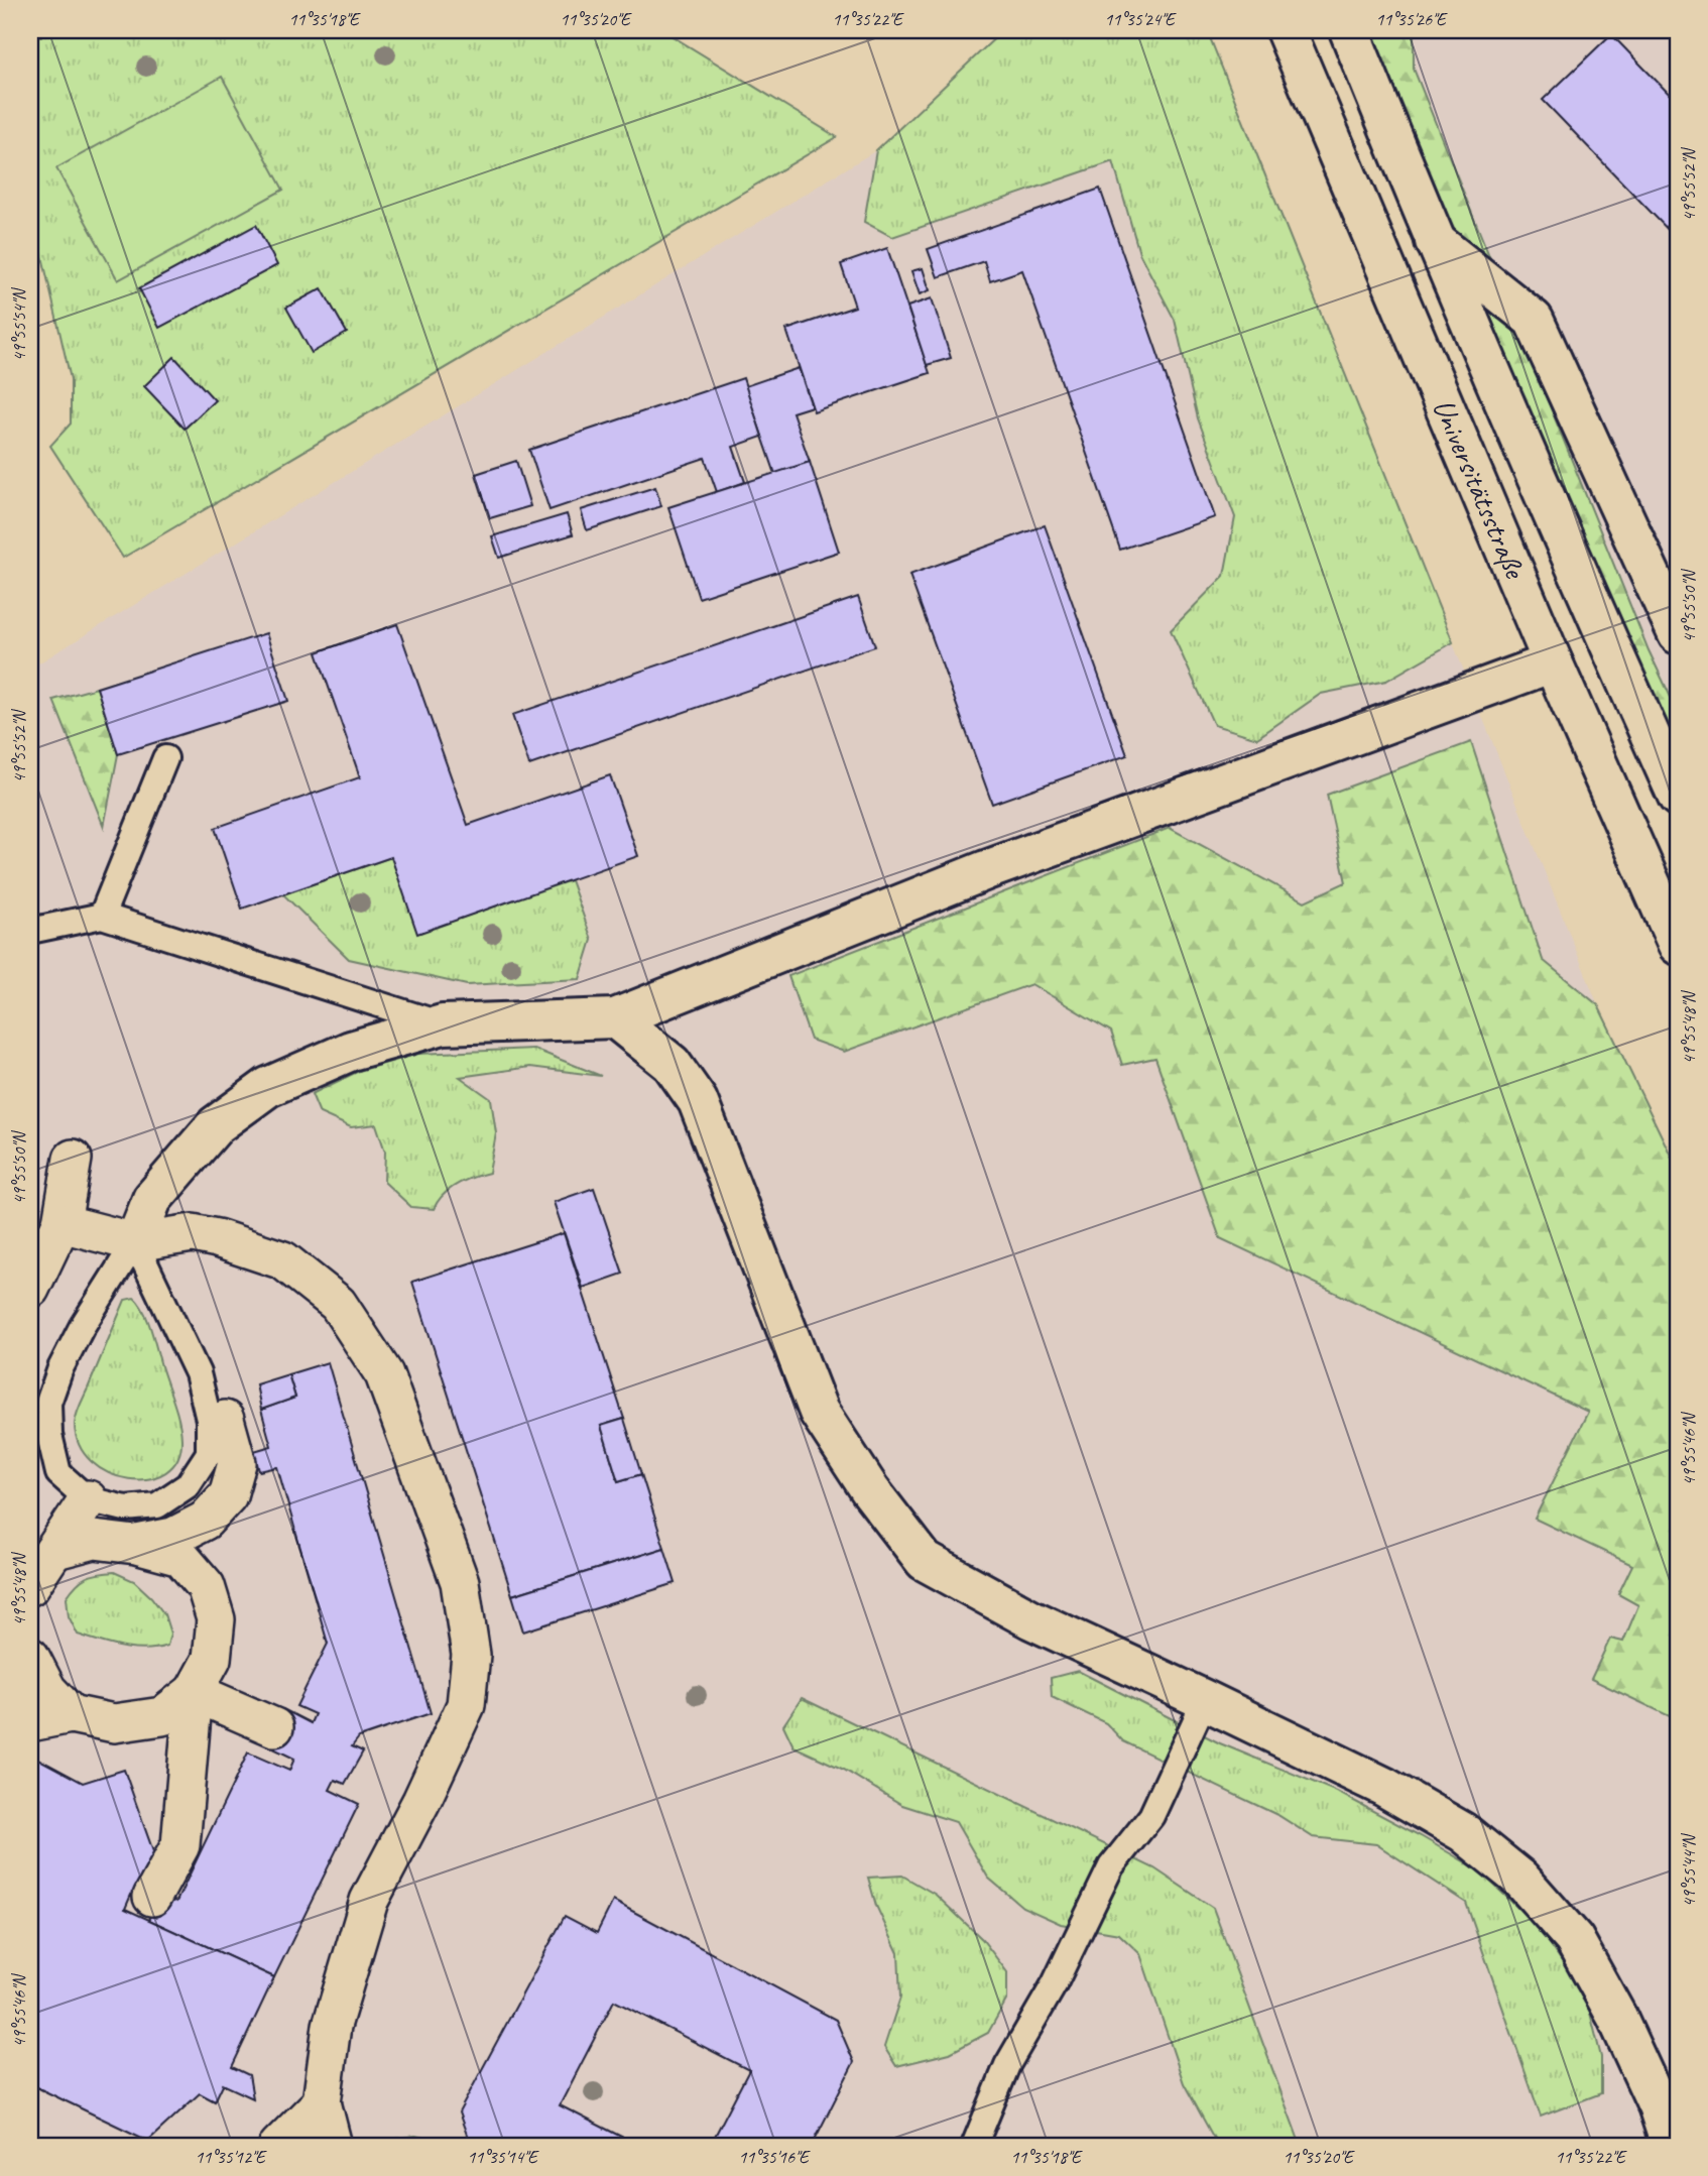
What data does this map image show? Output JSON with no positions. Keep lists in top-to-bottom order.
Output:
{
  "streets": {
    "street": ["Universitätsstraße"]
  },
  "coordinates": [
    "11°35'18\"E",
    "11°35'20\"E",
    "11°35'22\"E",
    "11°35'24\"E",
    "11°35'26\"E",
    "49°55'52\"N",
    "49°55'54\"N",
    "49°55'50\"N",
    "49°55'48\"N",
    "49°55'46\"N",
    "49°55'44\"N",
    "11°35'12\"E",
    "11°35'14\"E",
    "11°35'16\"E"
  ]
}
